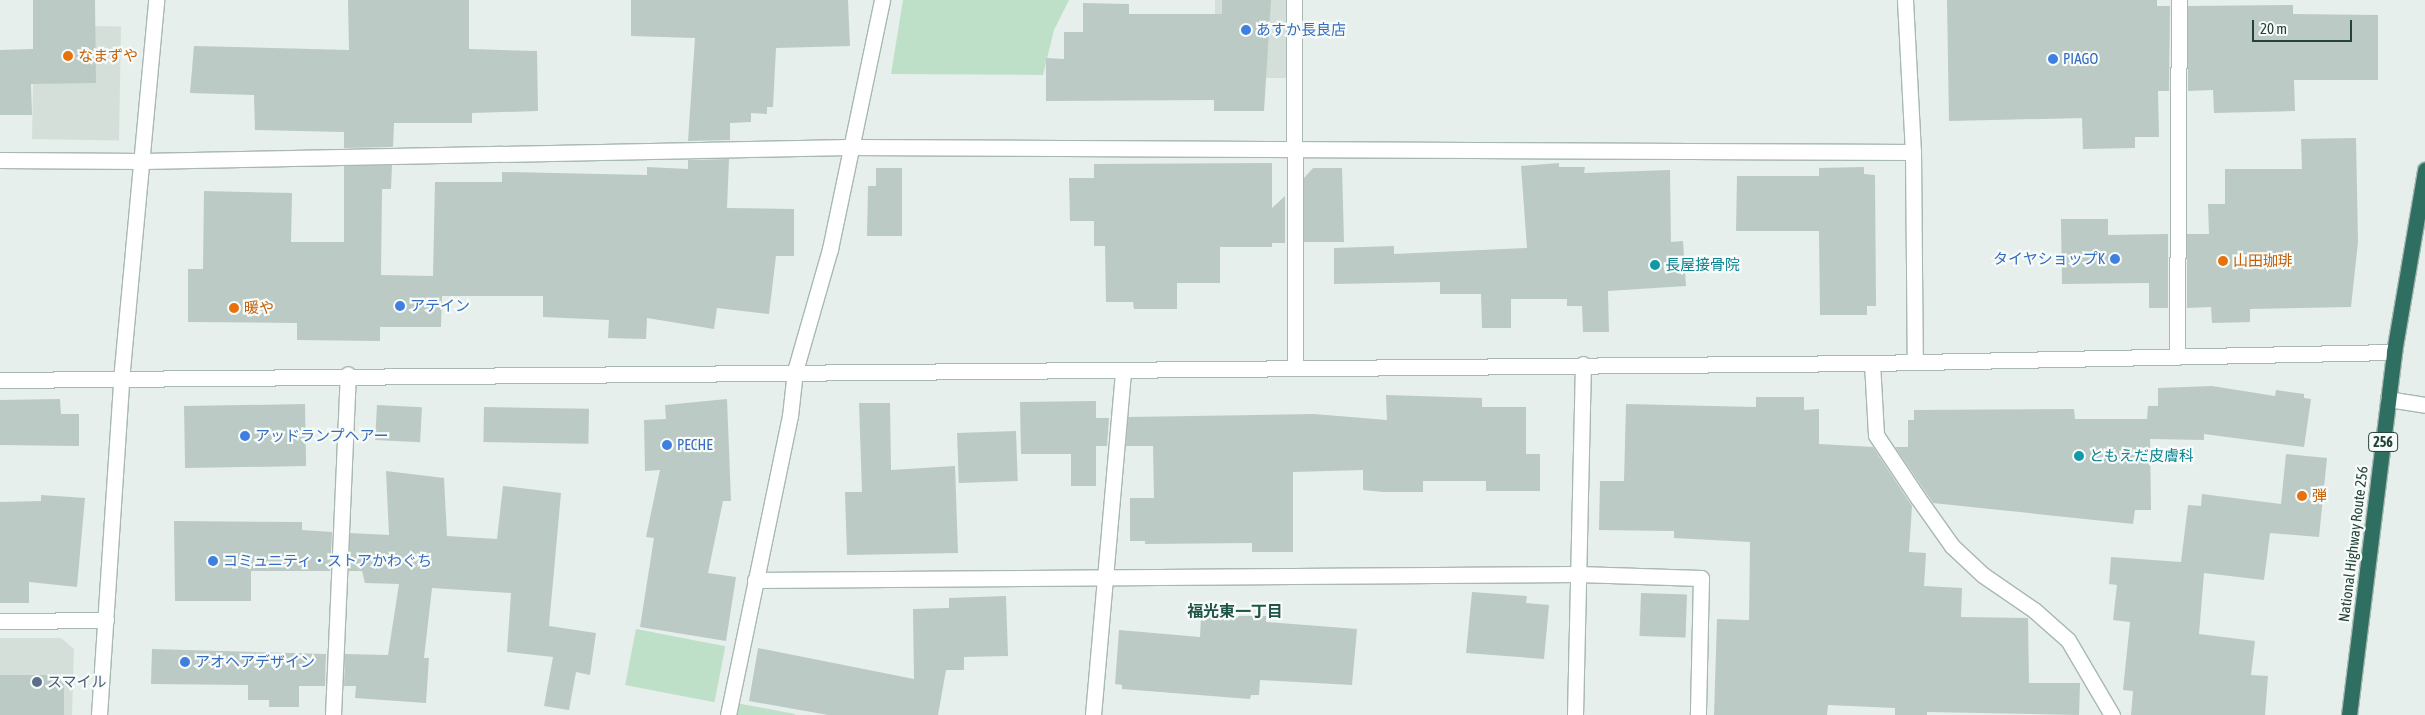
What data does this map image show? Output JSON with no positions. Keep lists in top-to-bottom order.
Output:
{
  "streets": {
    "highway": ["256", "National Highway Route 256"]
  },
  "districts": ["福光東一丁目"],
  "places": [
    "あすか長良店",
    "なまずや",
    "PIAGO",
    "タイヤショップK",
    "山田珈琲",
    "長屋接骨院",
    "アテイン",
    "暖や",
    "アッドランプヘアー",
    "PECHE",
    "ともえだ皮膚科",
    "弾",
    "コミュニティ・ストアかわぐち",
    "アオヘアデザイン",
    "スマイル"
  ],
  "scale_bar": "20 m"
}
